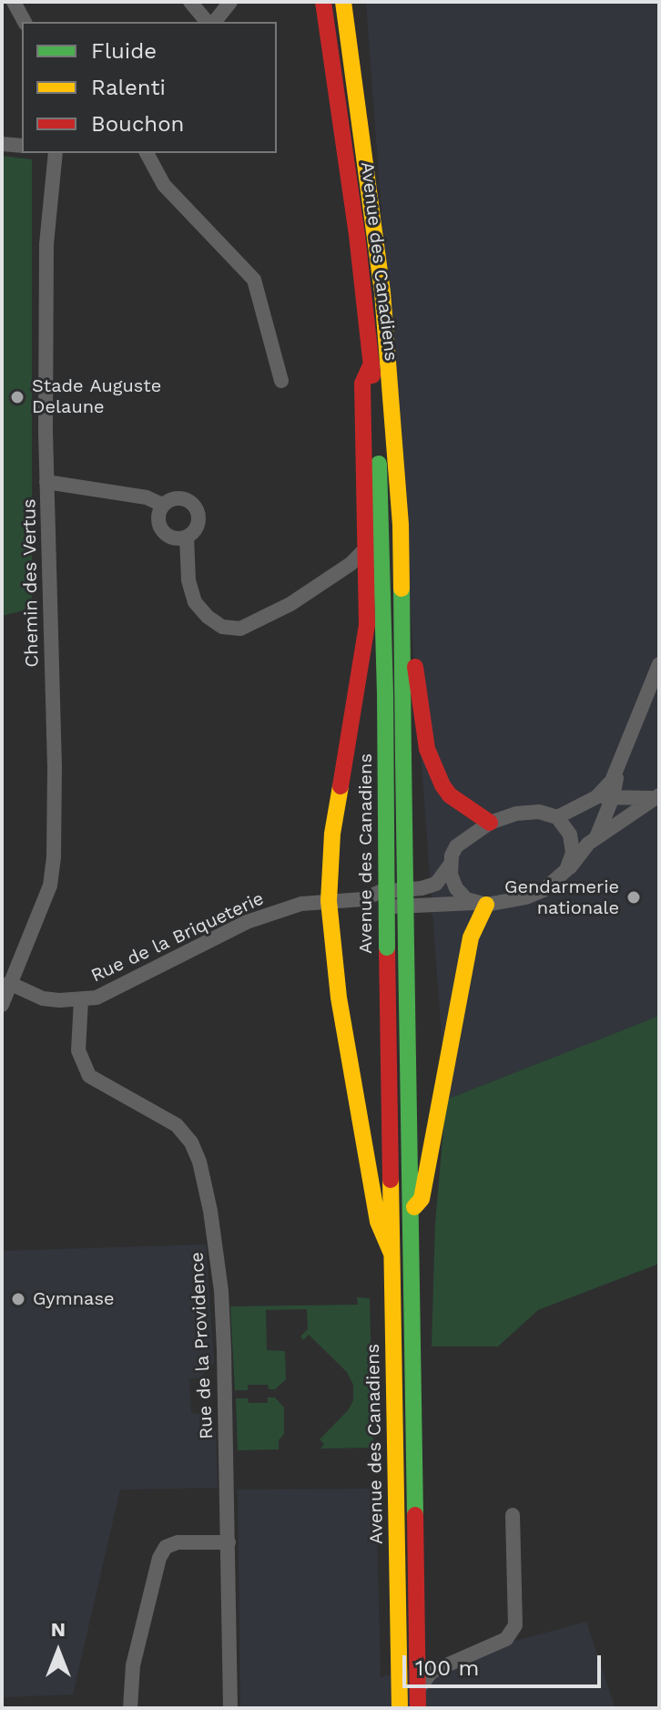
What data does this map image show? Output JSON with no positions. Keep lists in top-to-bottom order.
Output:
{
  "streets": {
    "main road": ["Avenue des Canadiens"],
    "street": ["Chemin des Vertus", "Rue de la Briqueterie", "Rue de la Providence"]
  },
  "crossings": [
    ["Chemin des Vertus", "Rue de la Briqueterie"],
    ["Rue de la Briqueterie", "Rue de la Providence"]
  ],
  "places": ["Stade Auguste Delaune", "Gendarmerie nationale", "Gymnase"],
  "legend": ["Fluide", "Ralenti", "Bouchon"],
  "scale_bar": "100 m",
  "north": "top"
}
